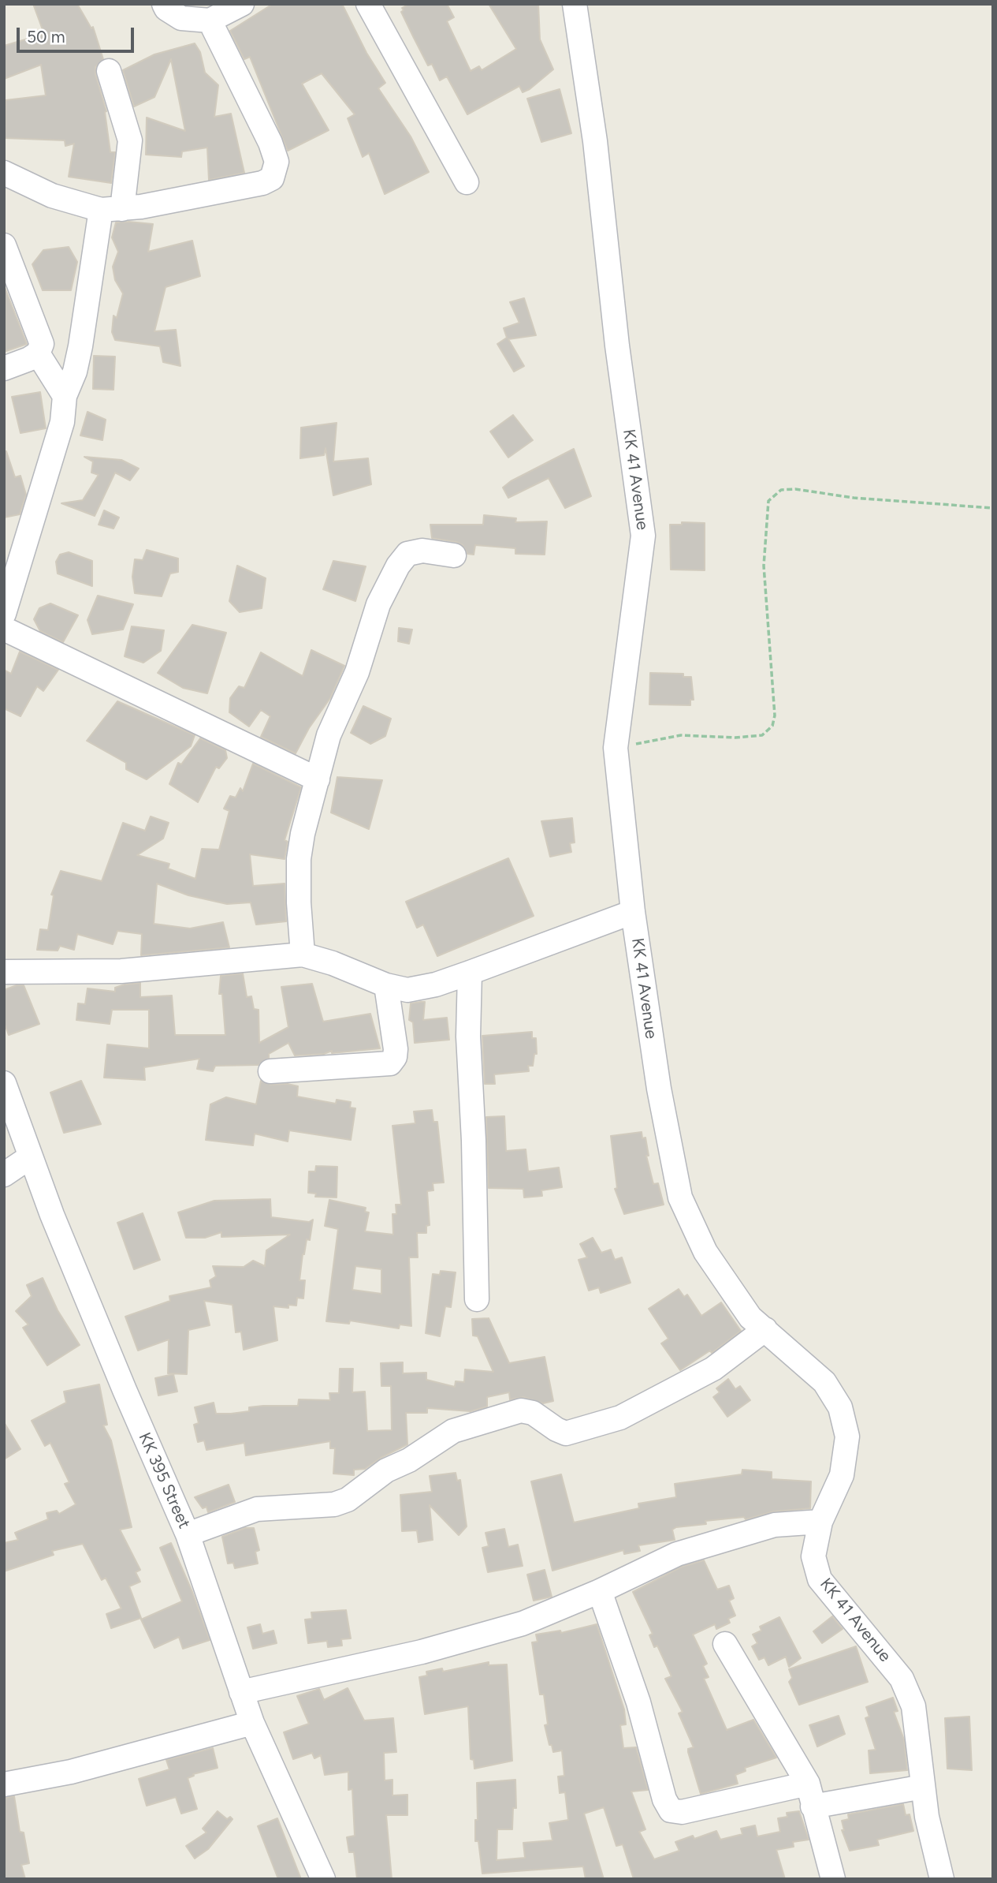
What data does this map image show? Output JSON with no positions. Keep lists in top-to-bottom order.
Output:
{
  "streets": {
    "street": ["KK 41 Avenue", "KK 395 Street"]
  },
  "scale_bar": "50 m"
}
